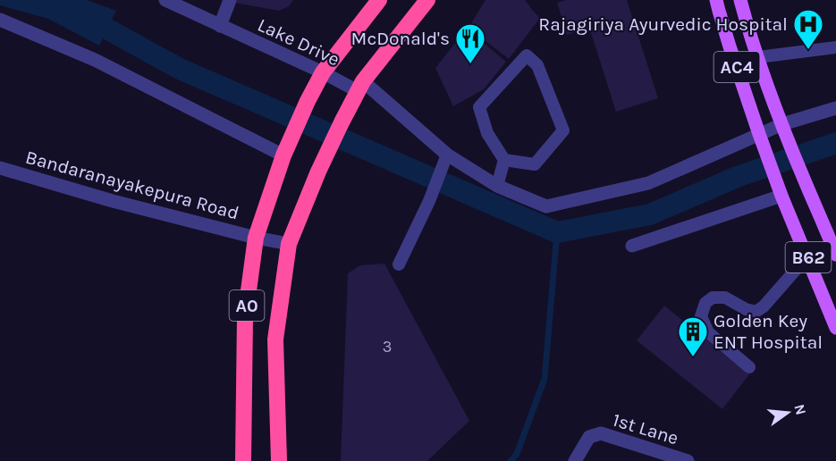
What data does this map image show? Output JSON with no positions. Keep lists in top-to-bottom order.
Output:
{
  "streets": {
    "highway": ["A0"],
    "main road": ["AC4", "B62"],
    "street": ["Lake Drive", "Bandaranayakepura Road", "1st Lane"]
  },
  "crossings": [
    ["Lake Drive", "AC4"],
    ["Lake Drive", "A0"],
    ["AC4", "B62"],
    ["Bandaranayakepura Road", "A0"]
  ],
  "places": {
    "hospital": ["Rajagiriya Ayurvedic Hospital"],
    "restaurant": ["McDonald's"],
    "building": ["Golden Key ENT Hospital"]
  },
  "house_numbers": ["3"],
  "north": "right"
}
